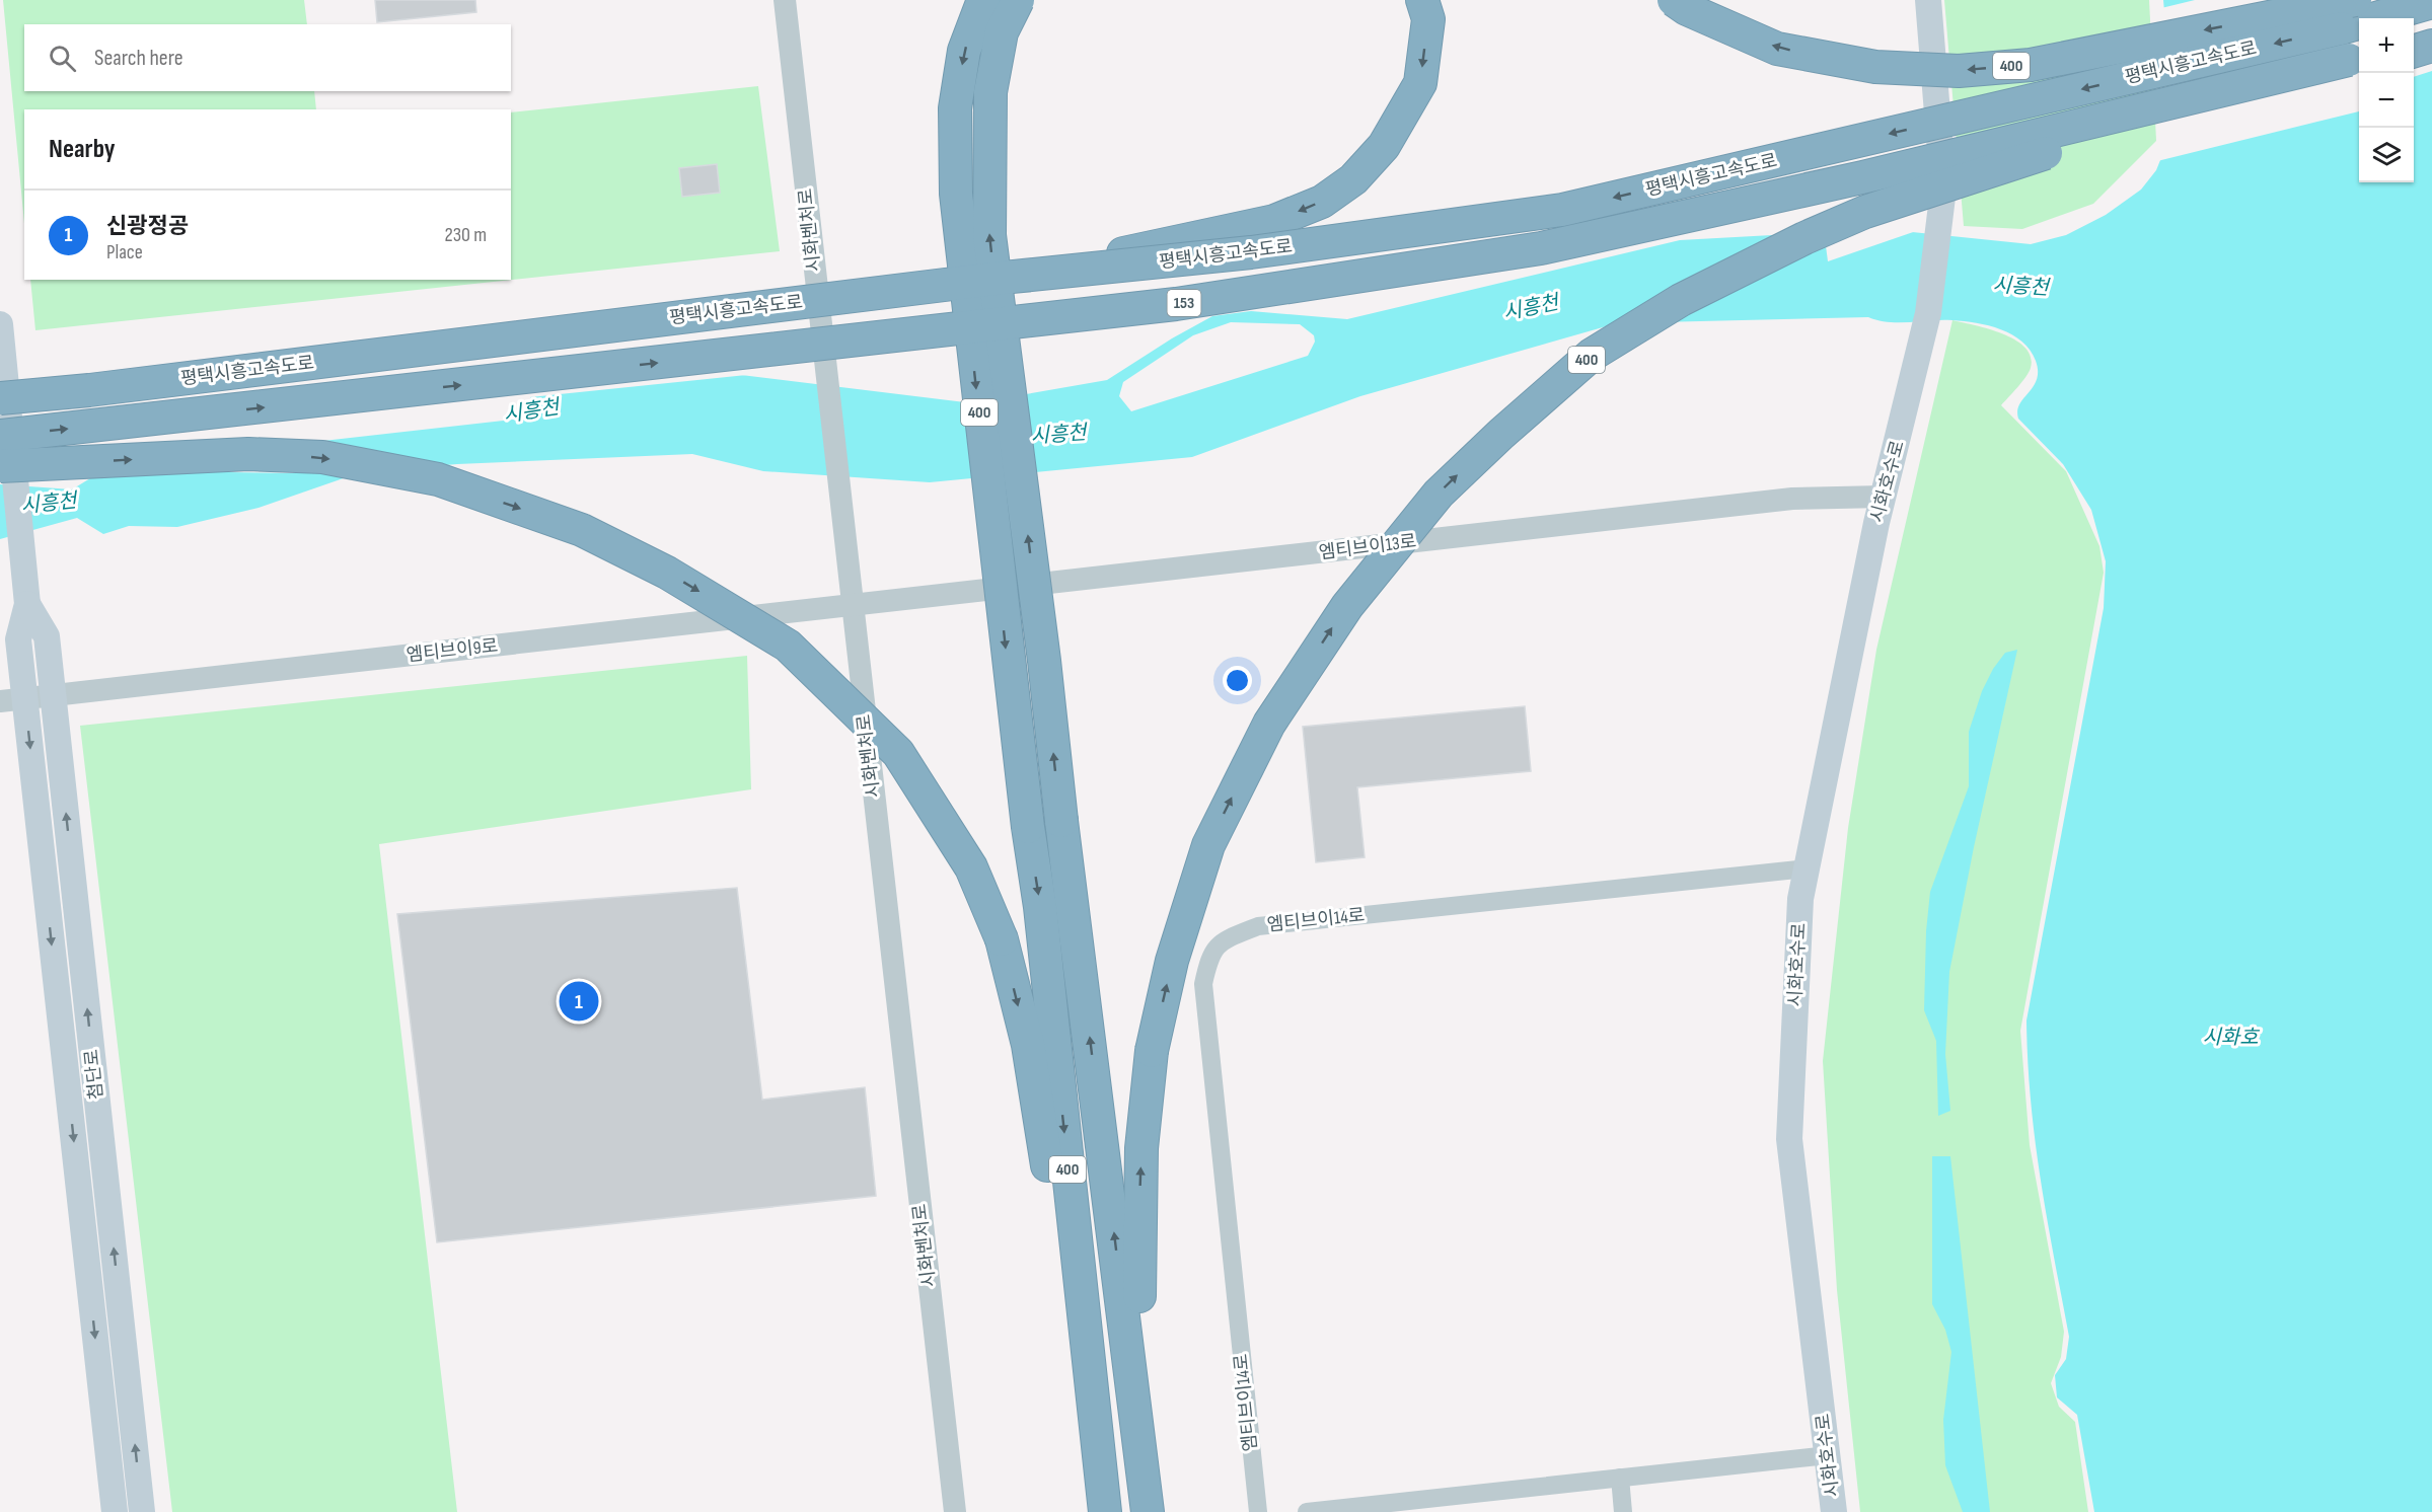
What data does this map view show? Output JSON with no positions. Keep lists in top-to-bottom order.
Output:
{
  "streets": {
    "highway": ["평택시흥고속도로", "400", "153"],
    "main road": ["시화호수로", "첨단로"],
    "street": [
      "시화벤처로",
      "엠티브이13로",
      "엠티브이9로",
      "엠티브이14로"
    ]
  },
  "crossings": [
    ["시화벤처로", "엠티브이13로"],
    ["시화벤처로", "엠티브이9로"],
    ["시화호수로", "엠티브이13로"],
    ["시화호수로", "엠티브이14로"],
    ["엠티브이13로", "엠티브이9로"],
    ["엠티브이9로", "첨단로"]
  ],
  "water": ["시흥천", "시화호"],
  "page": {
    "map_buttons": ["+", "−"],
    "search": "Search here",
    "heading": "Nearby",
    "list": [
      {
        "mark": "1",
        "name": "신광정공",
        "note": "Place",
        "value": "230 m"
      }
    ],
    "pins": "1"
  }
}
